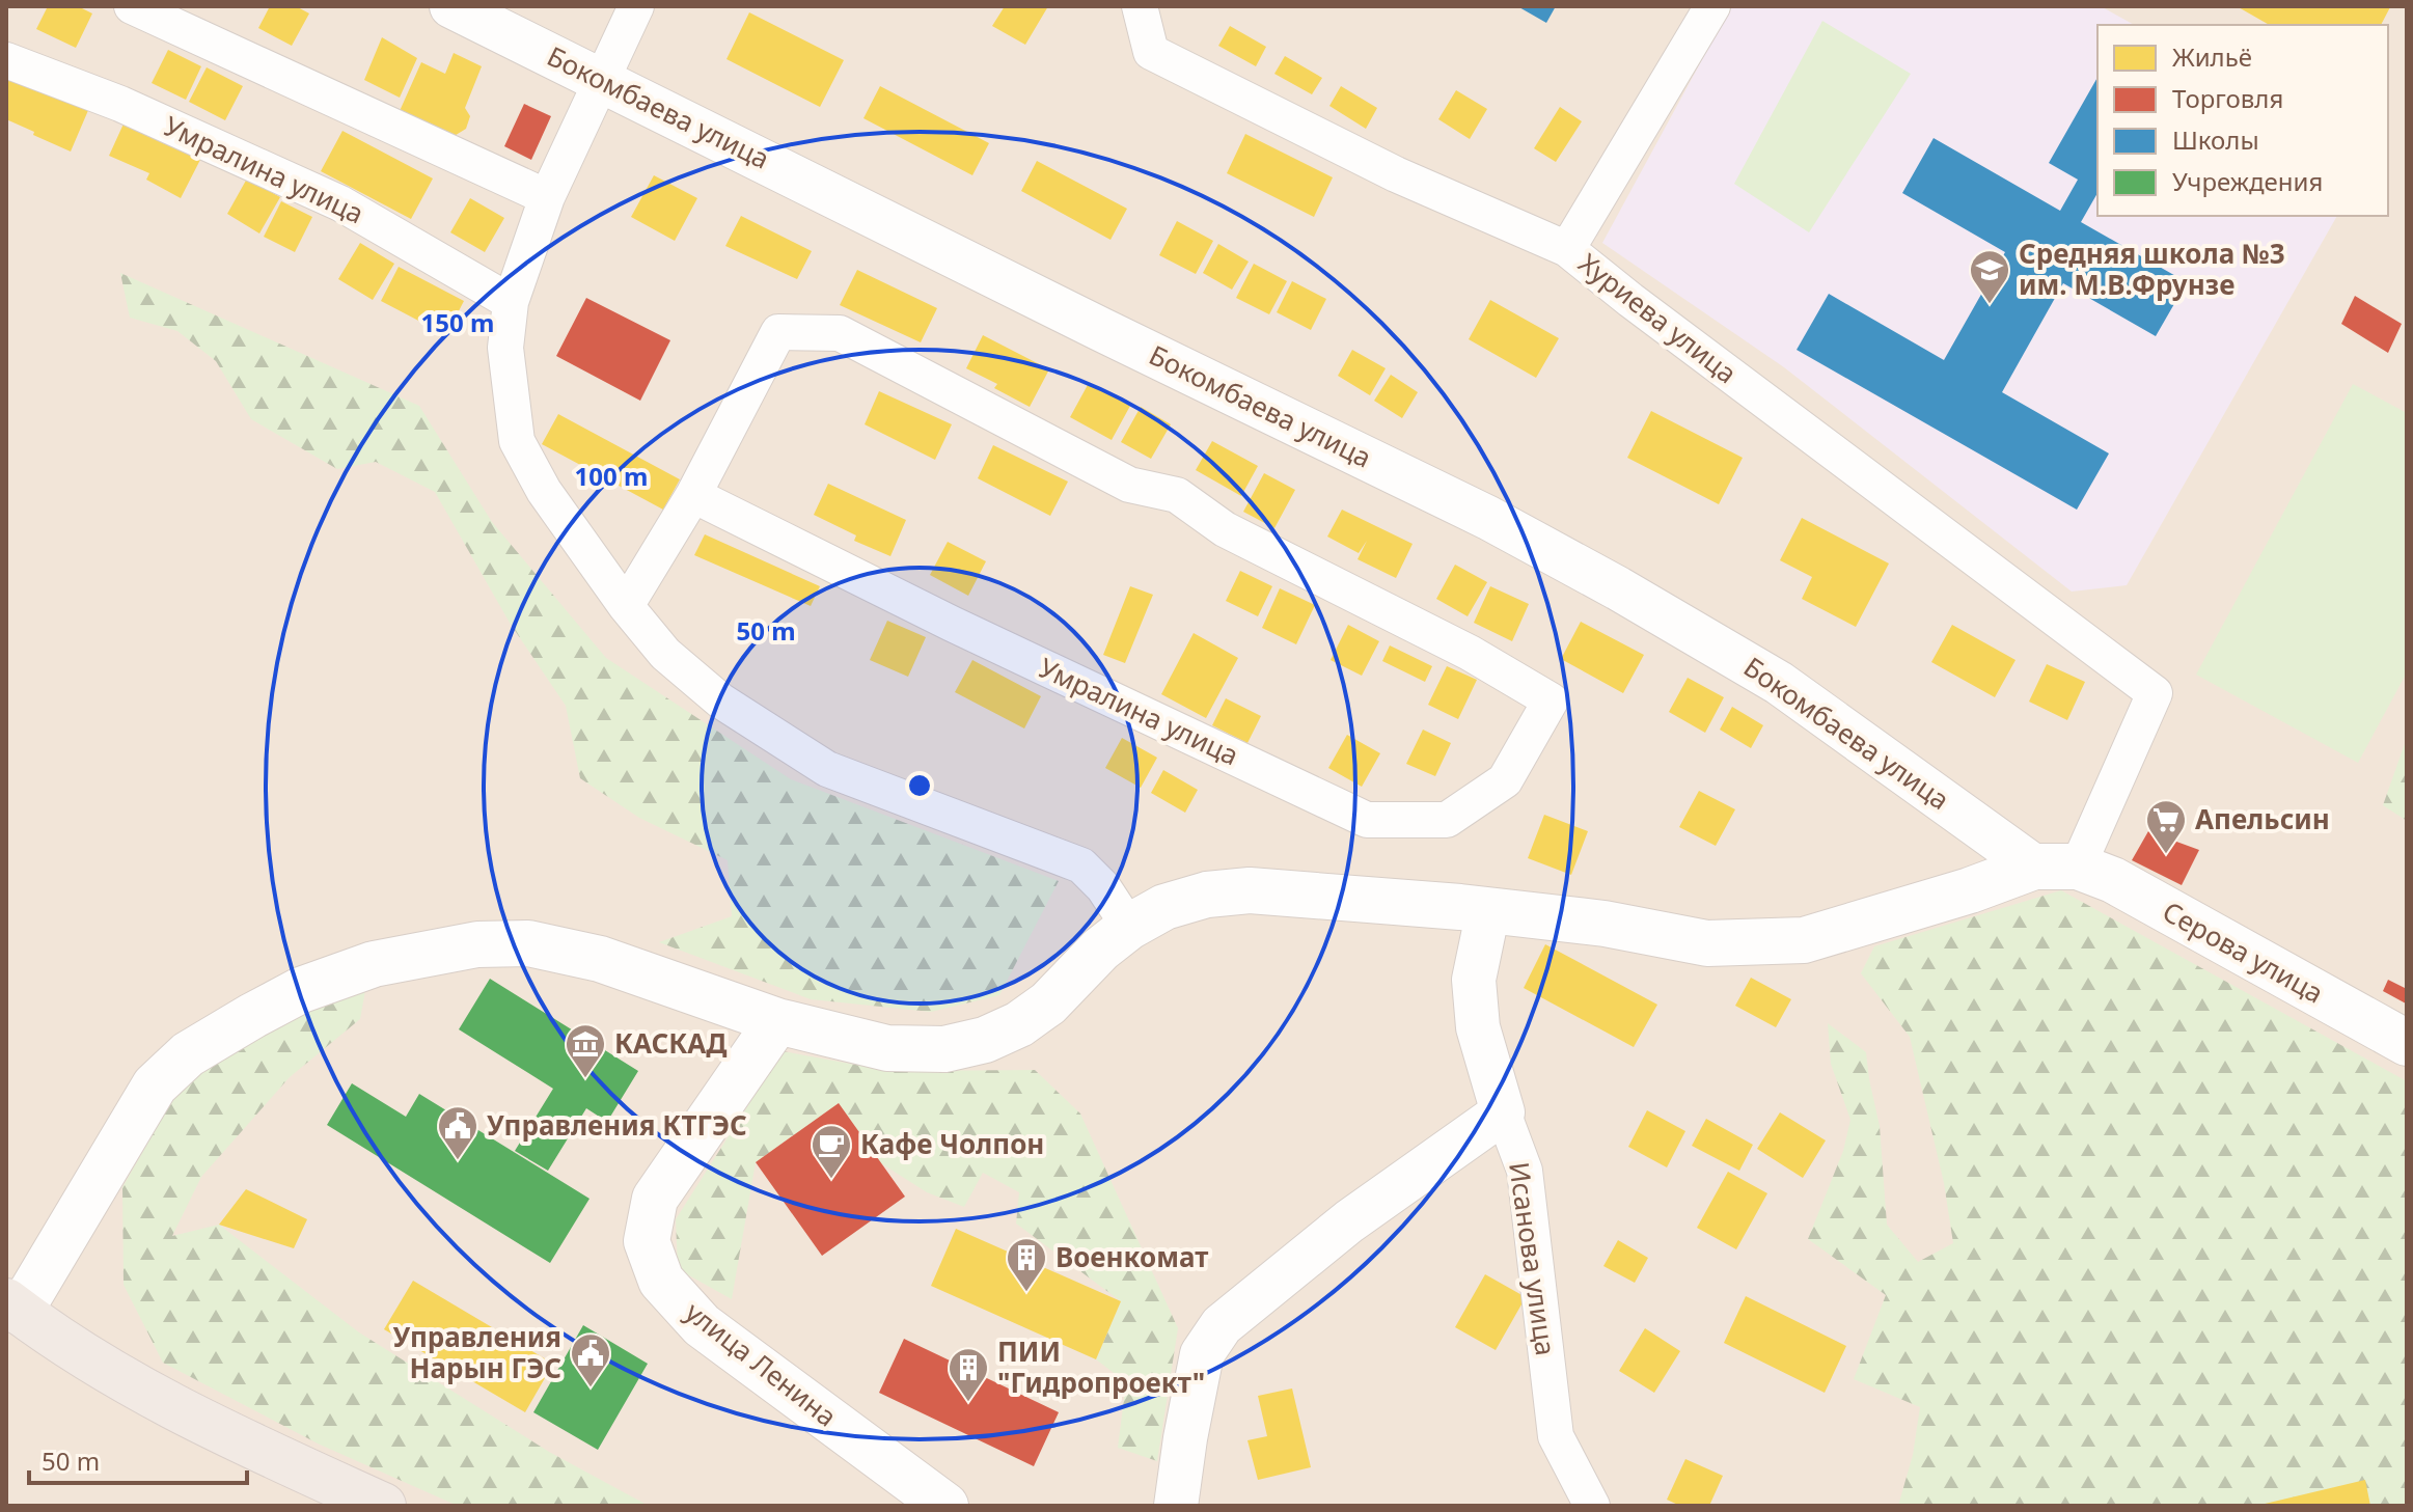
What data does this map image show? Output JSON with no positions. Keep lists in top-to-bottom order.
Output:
{
  "streets": {
    "main road": ["Серова улица", "улица Ленина"],
    "street": [
      "Бокомбаева улица",
      "Умралина улица",
      "Хуриева улица",
      "Исанова улица"
    ]
  },
  "crossings": [
    ["Бокомбаева улица", "Хуриева улица"],
    ["Бокомбаева улица", "Серова улица"],
    ["Хуриева улица", "Серова улица"]
  ],
  "places": {
    "school or university": ["Средняя школа №3 им. М.В.Фрунзе"],
    "supermarket": ["Апельсин"],
    "museum": ["КАСКАД"],
    "public building": ["Управления КТГЭС", "Управления Нарын ГЭС"],
    "cafe": ["Кафе Чолпон"],
    "building": ["Военкомат", "ПИИ \"Гидропроект\""]
  },
  "legend": [
    "Жильё",
    "Торговля",
    "Школы",
    "Учреждения"
  ],
  "scale_bar": "50 m",
  "rings": ["150 m", "100 m", "50 m"]
}
